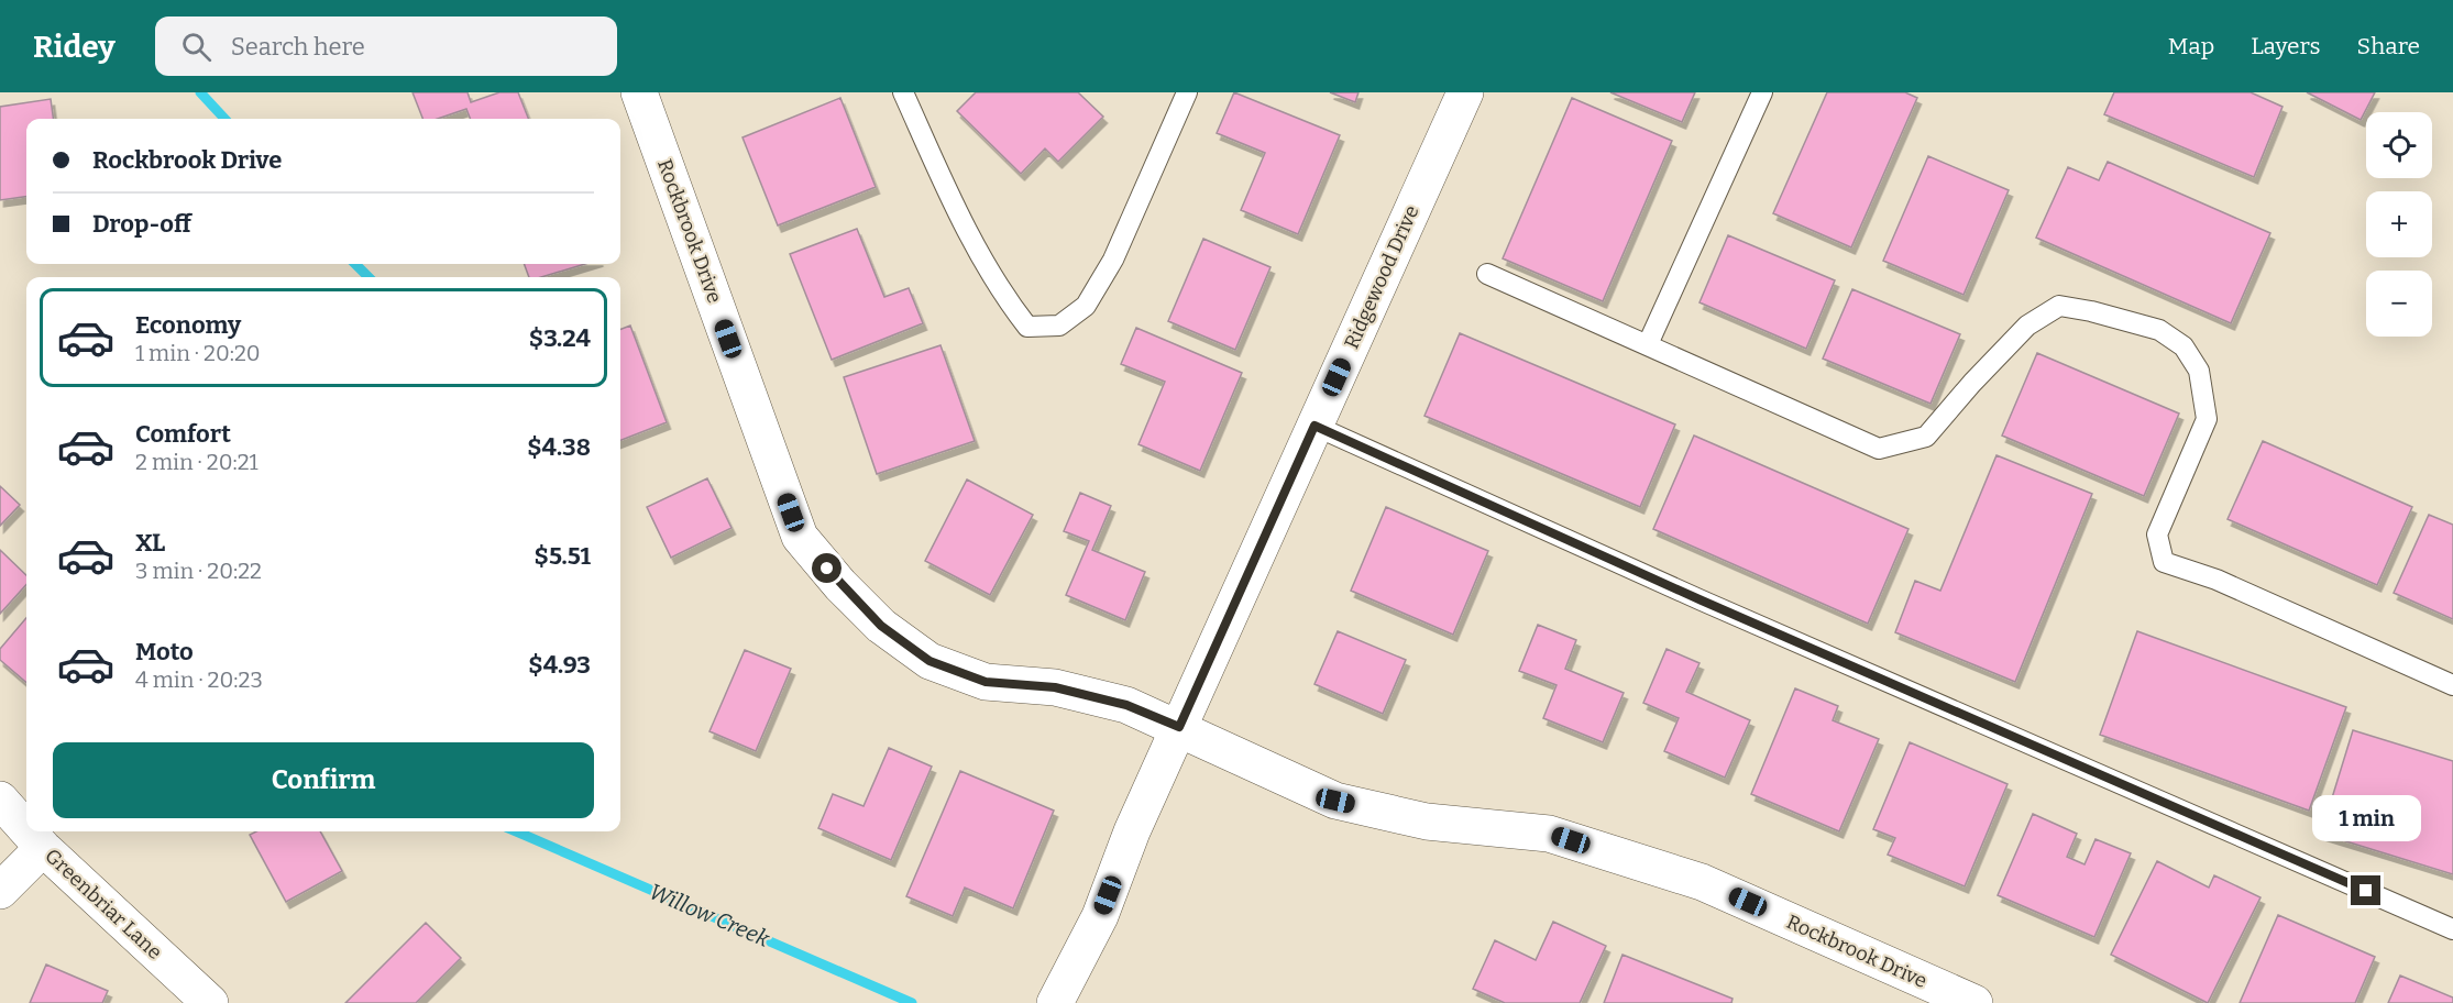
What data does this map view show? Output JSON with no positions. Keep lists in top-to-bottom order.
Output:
{
  "streets": {
    "street": ["Rockbrook Drive", "Ridgewood Drive", "Greenbriar Lane"]
  },
  "crossings": [
    ["Rockbrook Drive", "Ridgewood Drive"]
  ],
  "water": ["Willow Creek"],
  "page": {
    "header": "Ridey",
    "search": "Search here",
    "nav": ["Map", "Layers", "Share"],
    "map_buttons": ["+", "−"],
    "banner": ["Rockbrook Drive", "Drop-off"],
    "list": [
      {
        "name": "Economy",
        "note": "1 min · 20:20",
        "value": "$3.24"
      },
      {
        "name": "Comfort",
        "note": "2 min · 20:21",
        "value": "$4.38"
      },
      {
        "name": "XL",
        "note": "3 min · 20:22",
        "value": "$5.51"
      },
      {
        "name": "Moto",
        "note": "4 min · 20:23",
        "value": "$4.93"
      }
    ],
    "buttons": "Confirm",
    "bubble": "1 min"
  }
}
